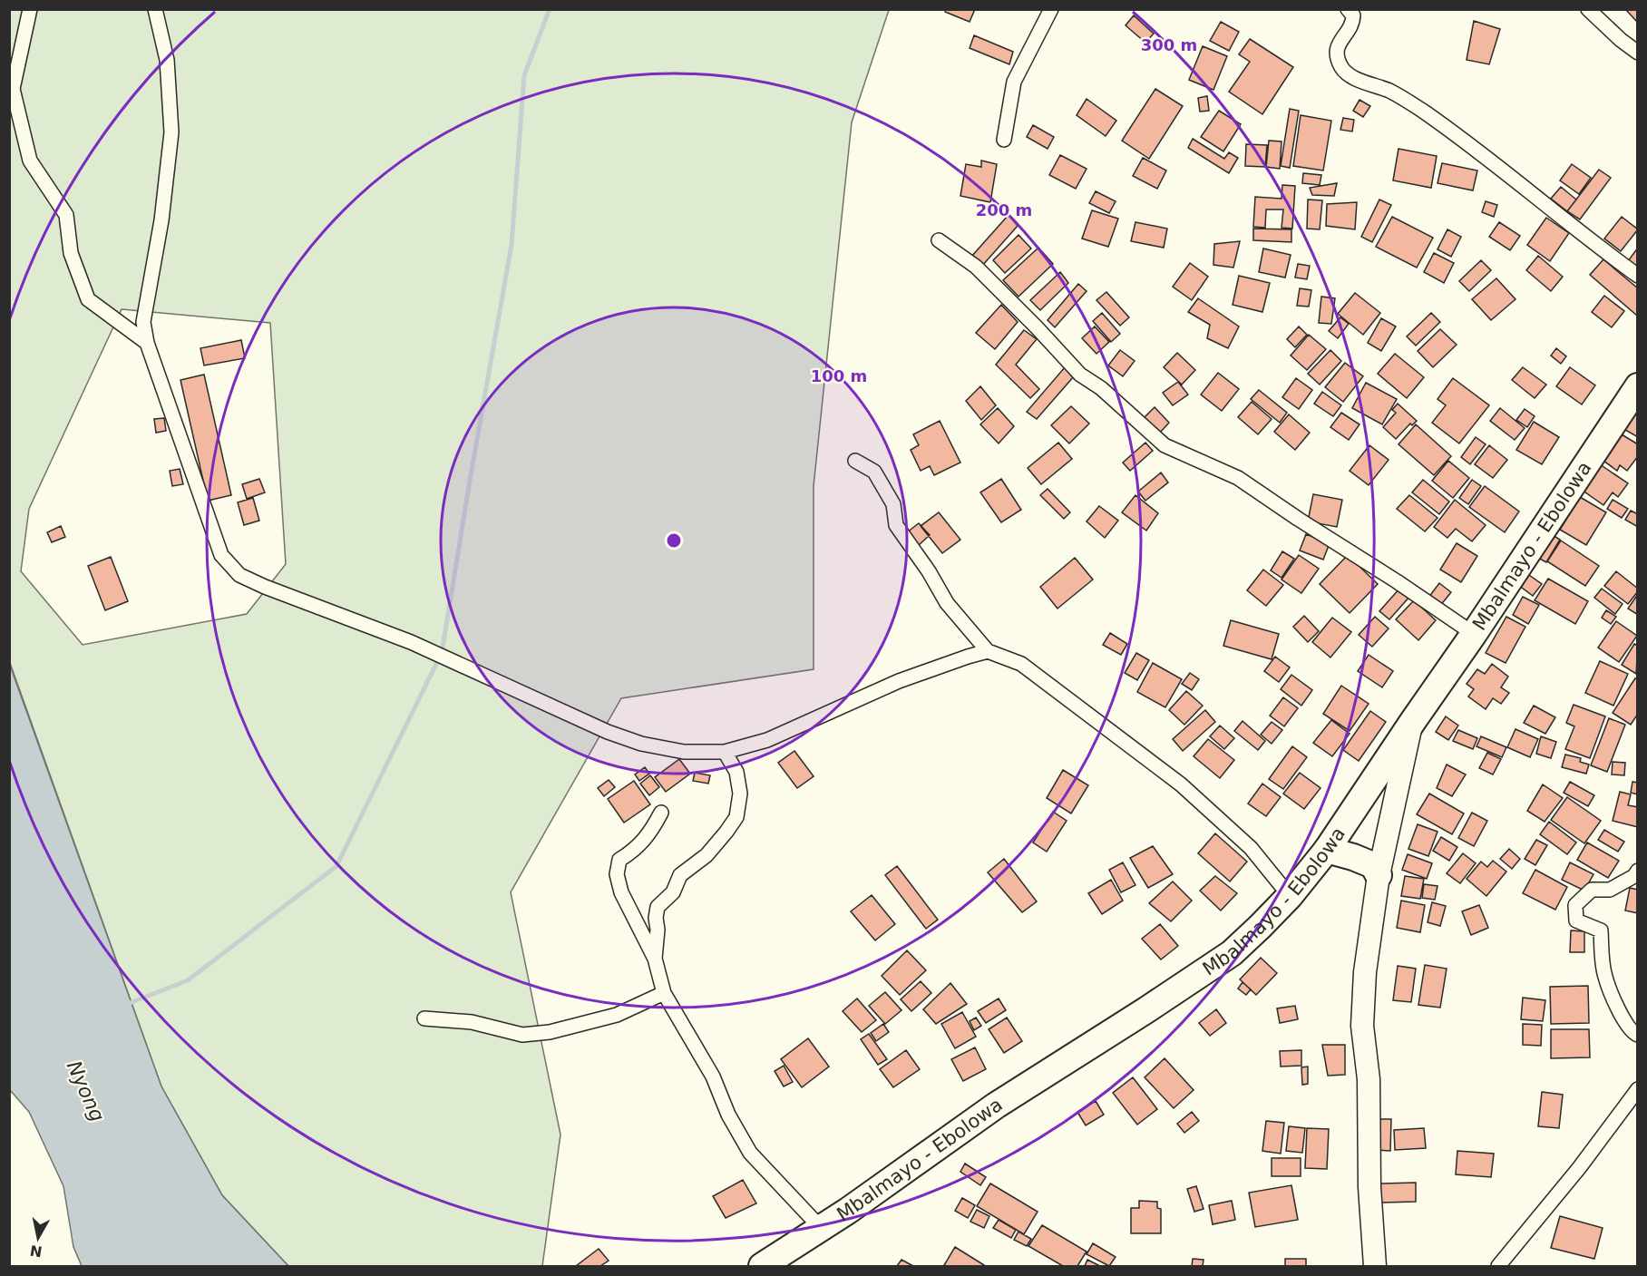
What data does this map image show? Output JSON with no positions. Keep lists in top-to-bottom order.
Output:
{
  "streets": {
    "highway": ["Mbalmayo - Ebolowa"]
  },
  "water": ["Nyong"],
  "north": "bottom",
  "rings": ["300 m", "200 m", "100 m"]
}
